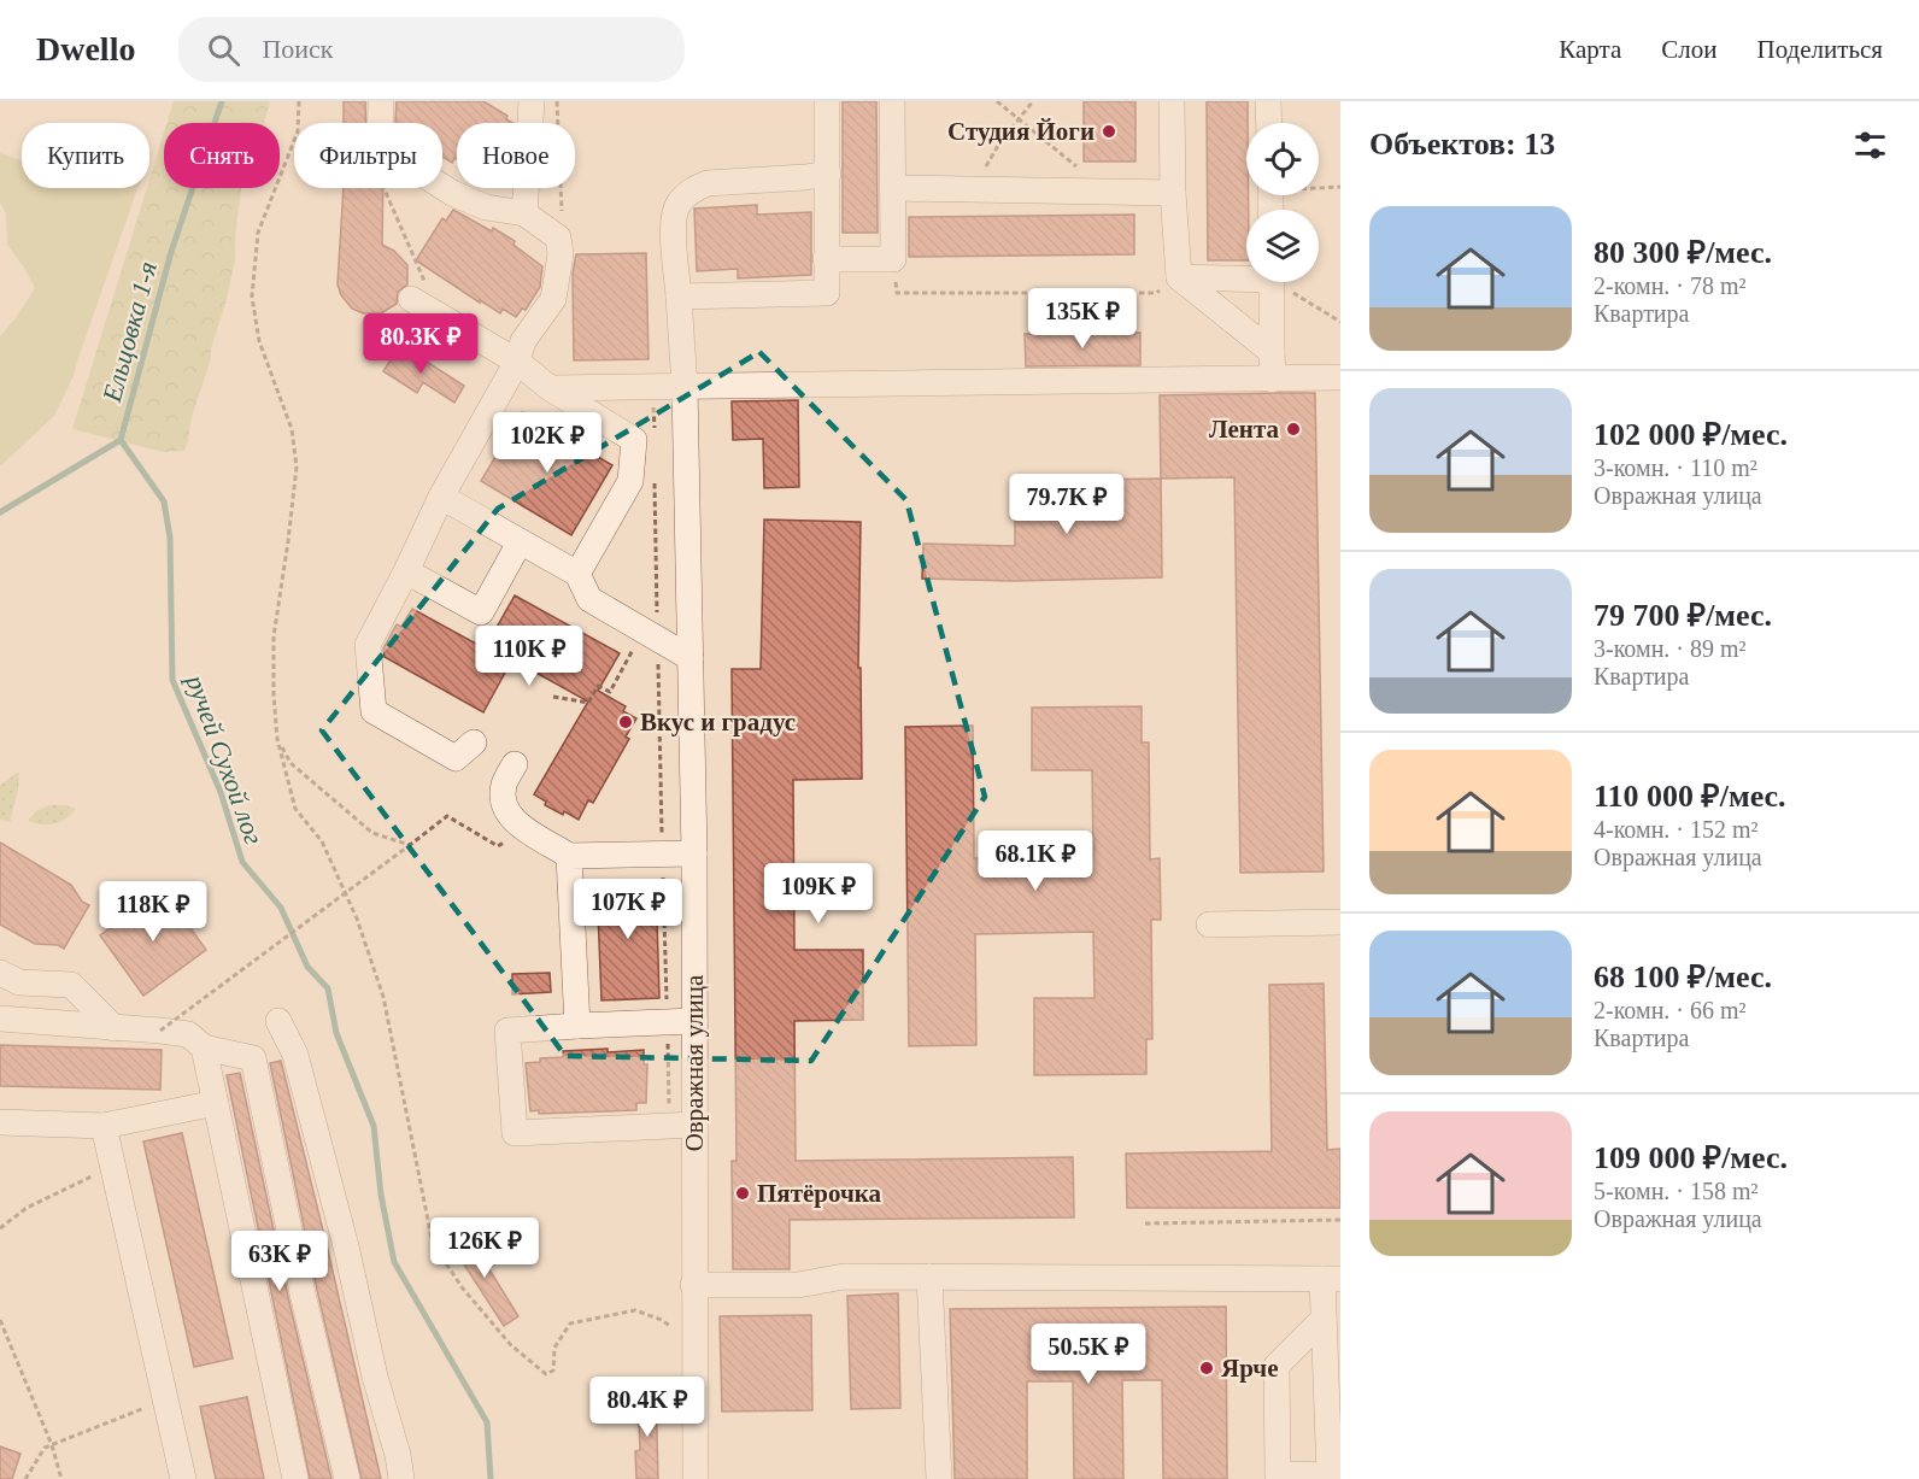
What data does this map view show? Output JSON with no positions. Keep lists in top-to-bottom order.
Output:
{
  "streets": {
    "street": ["Овражная улица"]
  },
  "water": ["Ельцовка 1-я", "ручей Сухой лог"],
  "places": [
    "Студия Йоги",
    "Лента",
    "Вкус и градус",
    "Пятёрочка",
    "Ярче"
  ],
  "page": {
    "header": "Dwello",
    "search": "Поиск",
    "nav": ["Карта", "Слои", "Поделиться"],
    "heading": "Объектов: 13",
    "chip": [
      "Купить",
      "Снять",
      "Фильтры",
      "Новое"
    ],
    "list": [
      {
        "name": "80 300 ₽/мес.",
        "note": "2-комн. · 78 m² · Квартира"
      },
      {
        "name": "102 000 ₽/мес.",
        "note": "3-комн. · 110 m² · Овражная улица"
      },
      {
        "name": "79 700 ₽/мес.",
        "note": "3-комн. · 89 m² · Квартира"
      },
      {
        "name": "110 000 ₽/мес.",
        "note": "4-комн. · 152 m² · Овражная улица"
      },
      {
        "name": "68 100 ₽/мес.",
        "note": "2-комн. · 66 m² · Квартира"
      },
      {
        "name": "109 000 ₽/мес.",
        "note": "5-комн. · 158 m² · Овражная улица"
      }
    ],
    "price": [
      "135K ₽",
      "80.3K ₽",
      "102K ₽",
      "79.7K ₽",
      "110K ₽",
      "68.1K ₽",
      "109K ₽",
      "107K ₽",
      "118K ₽",
      "126K ₽",
      "63K ₽",
      "50.5K ₽",
      "80.4K ₽"
    ]
  }
}
